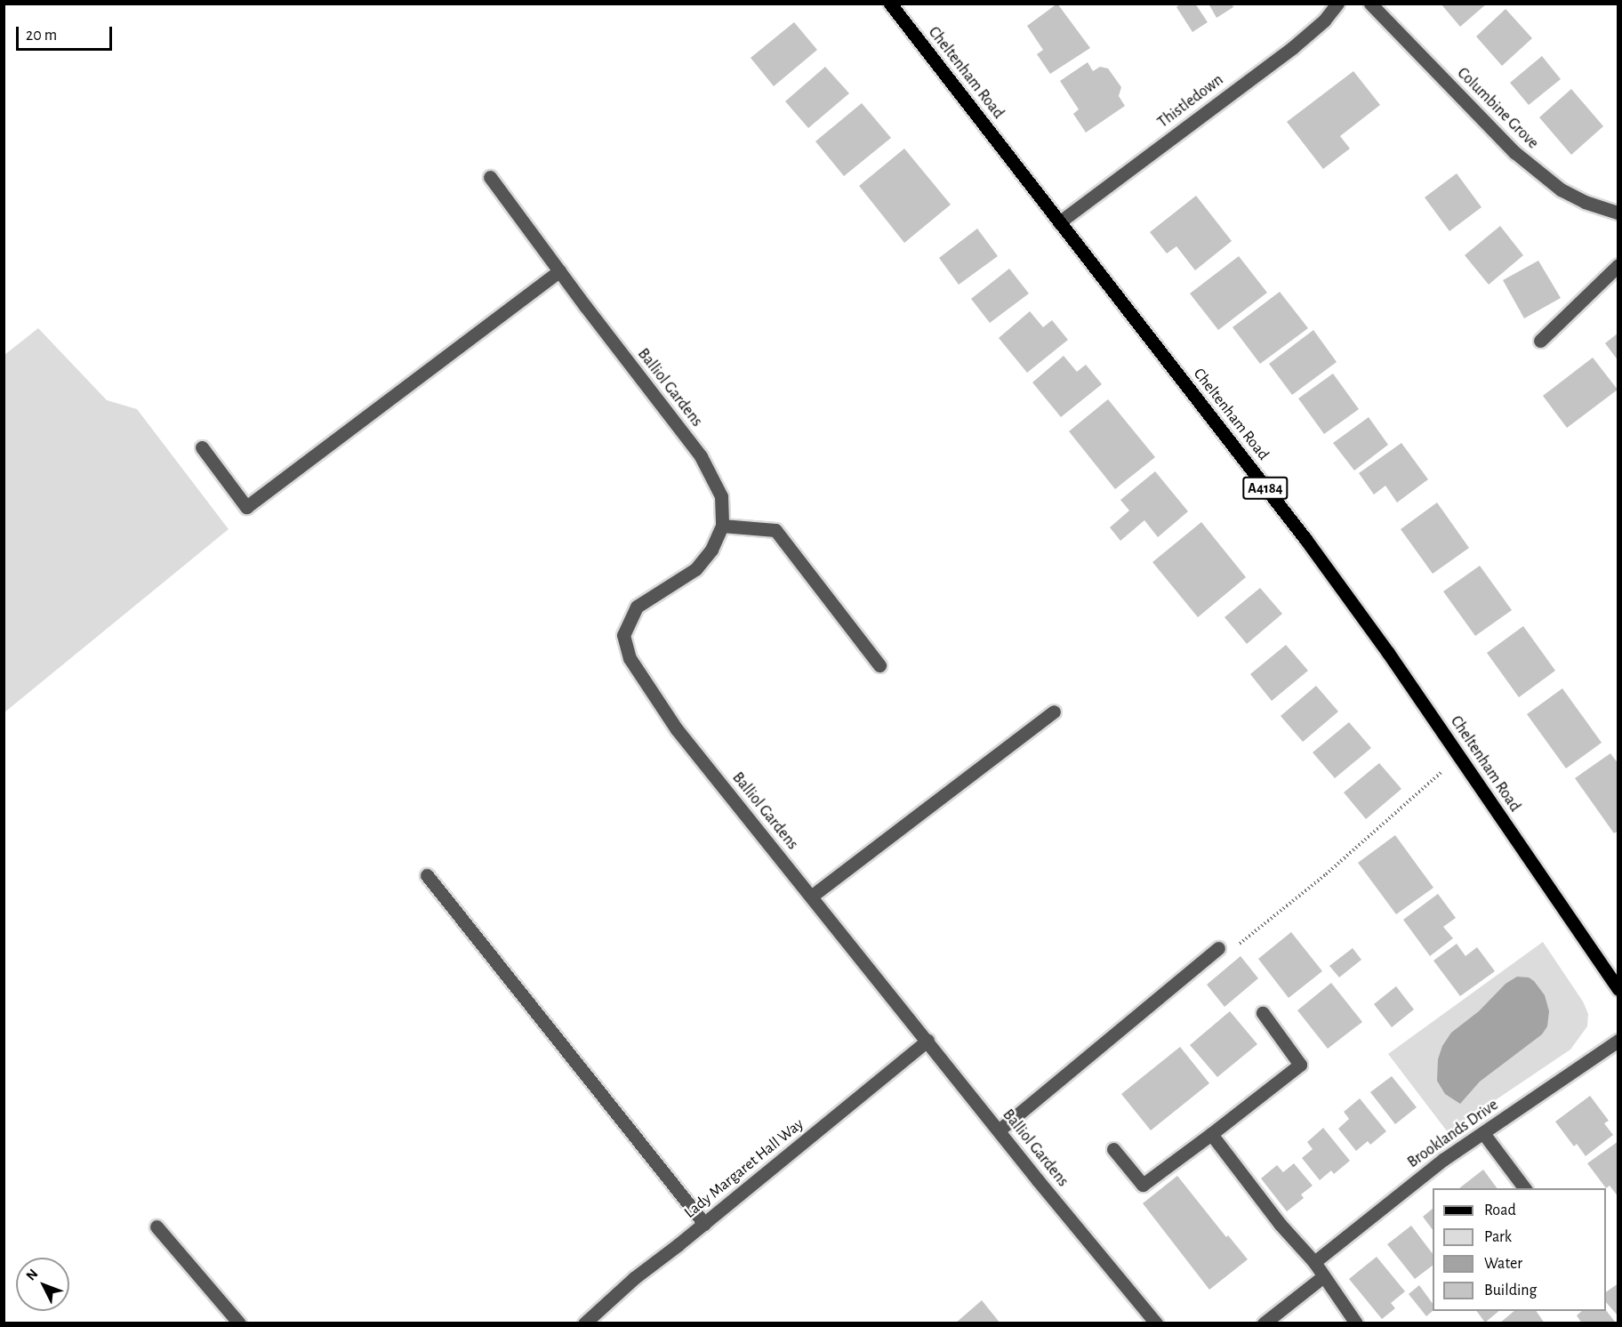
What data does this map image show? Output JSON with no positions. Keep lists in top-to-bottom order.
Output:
{
  "streets": {
    "main road": ["Cheltenham Road", "A4184"],
    "street": [
      "Thistledown",
      "Columbine Grove",
      "Balliol Gardens",
      "Brooklands Drive",
      "Lady Margaret Hall Way"
    ]
  },
  "crossings": [
    ["Cheltenham Road", "Thistledown"],
    ["Balliol Gardens", "Lady Margaret Hall Way"]
  ],
  "legend": [
    "Road",
    "Park",
    "Water",
    "Building"
  ],
  "scale_bar": "20 m",
  "north": "top left"
}
